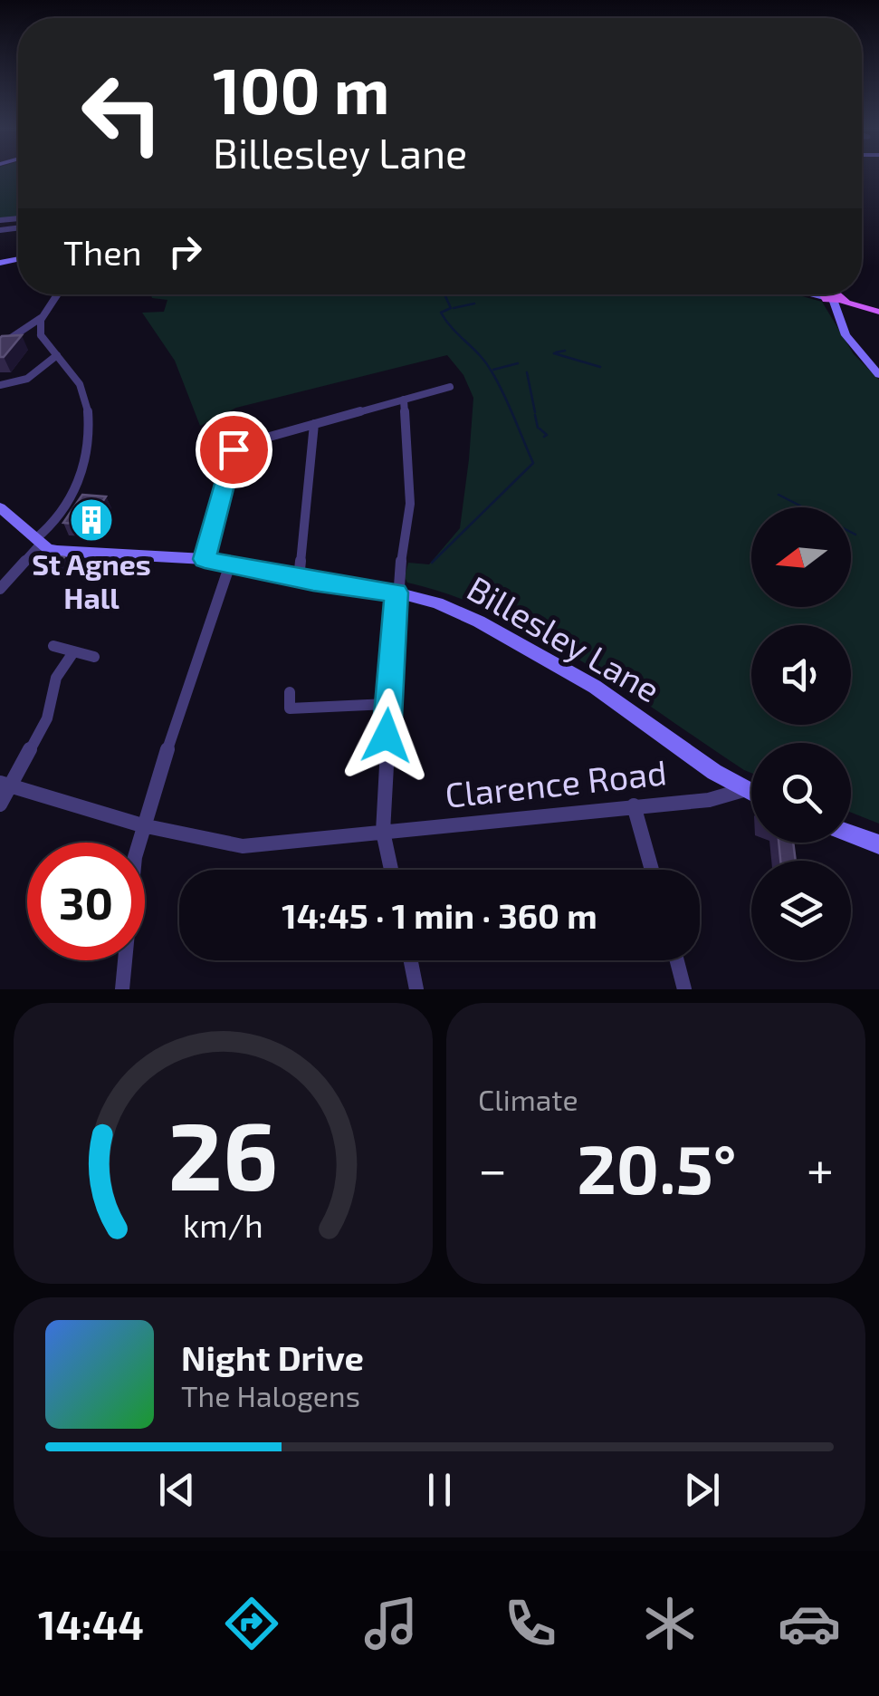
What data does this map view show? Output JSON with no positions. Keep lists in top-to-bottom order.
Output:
{
  "streets": {
    "street": ["Billesley Lane", "Clarence Road"]
  },
  "crossings": [
    ["Billesley Lane", "Clarence Road"]
  ],
  "places": {
    "building": ["St Agnes Hall"]
  },
  "north": "left",
  "page": {
    "turn": ["100 m", "Billesley Lane"],
    "then": "Then",
    "limit": "30",
    "trip": "14:45 · 1 min · 360 m",
    "tile": "Climate",
    "heat": ["−", "20.5°", "+"],
    "song": ["Night Drive", "The Halogens"],
    "tabs": "14:44",
    "gauge": ["26", "km/h"]
  }
}
